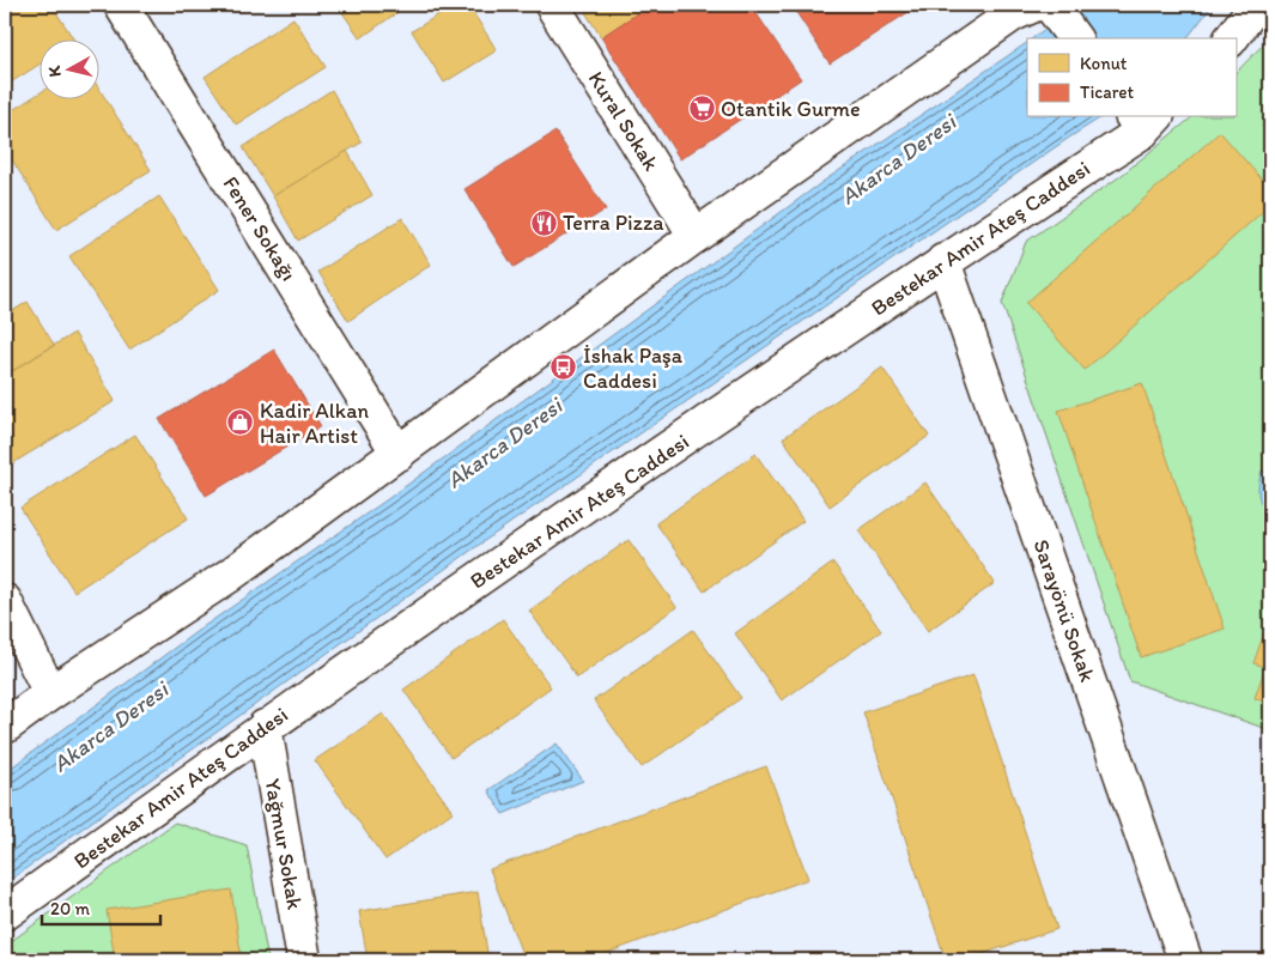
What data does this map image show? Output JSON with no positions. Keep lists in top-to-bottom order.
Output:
{
  "streets": {
    "street": [
      "Kural Sokak",
      "Fener Sokağı",
      "Bestekar Amir Ateş Caddesi",
      "Sarayönü Sokak",
      "Yağmur Sokak"
    ]
  },
  "crossings": [
    ["Bestekar Amir Ateş Caddesi", "Sarayönü Sokak"],
    ["Bestekar Amir Ateş Caddesi", "Yağmur Sokak"]
  ],
  "water": ["Akarca Deresi"],
  "places": {
    "supermarket": ["Otantik Gurme"],
    "restaurant": ["Terra Pizza"],
    "bus stop": ["İshak Paşa Caddesi"],
    "shop": ["Kadir Alkan Hair Artist"]
  },
  "legend": ["Konut", "Ticaret"],
  "scale_bar": "20 m",
  "north": "left"
}
